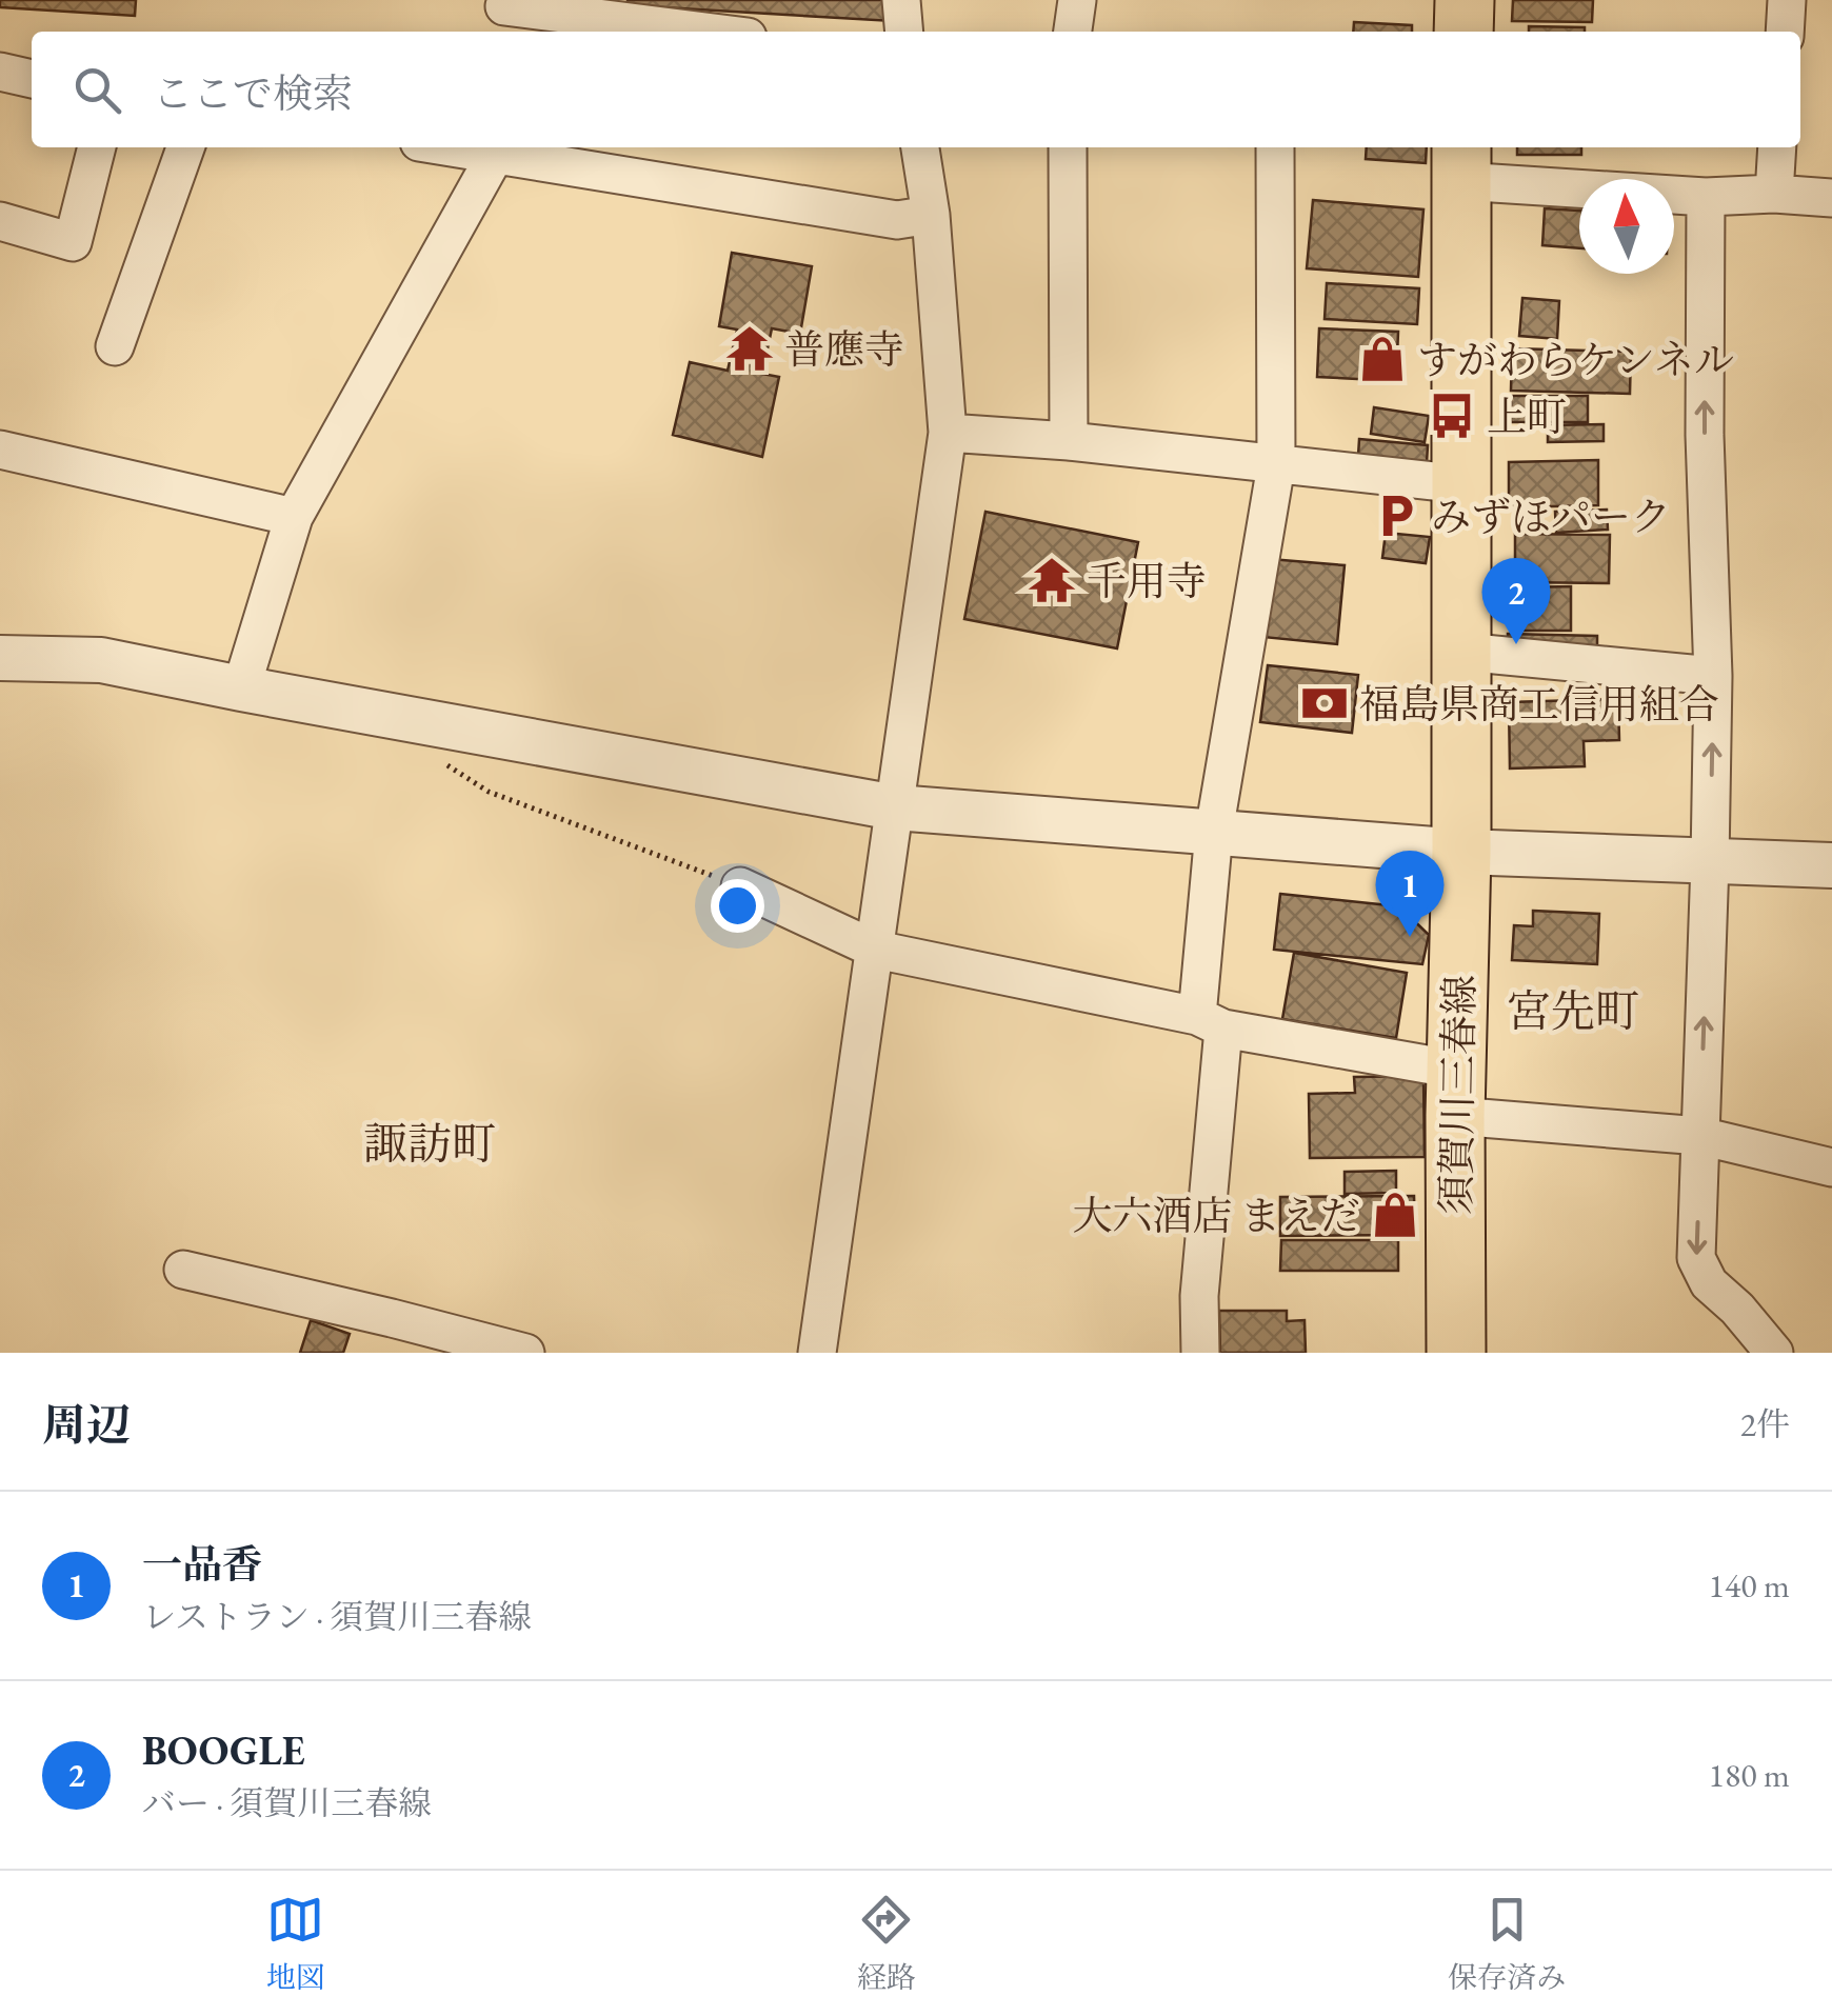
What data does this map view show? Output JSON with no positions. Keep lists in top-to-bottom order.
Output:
{
  "streets": {
    "main road": ["須賀川三春線"]
  },
  "districts": ["宮先町", "諏訪町"],
  "places": {
    "temple": ["普應寺", "千用寺"],
    "shop": ["すがわらケンネル", "大六酒店 まえだ"],
    "bus stop": ["上町"],
    "parking": ["みずほパーク"],
    "bank": ["福島県商工信用組合"]
  },
  "north": "top",
  "page": {
    "search": "ここで検索",
    "pins": ["2", "1"],
    "heading": ["周辺", "2件"],
    "list": [
      {
        "mark": "1",
        "name": "一品香",
        "note": "レストラン · 須賀川三春線",
        "value": "140 m"
      },
      {
        "mark": "2",
        "name": "BOOGLE",
        "note": "バー · 須賀川三春線",
        "value": "180 m"
      }
    ],
    "nav": ["地図", "経路", "保存済み"]
  }
}
